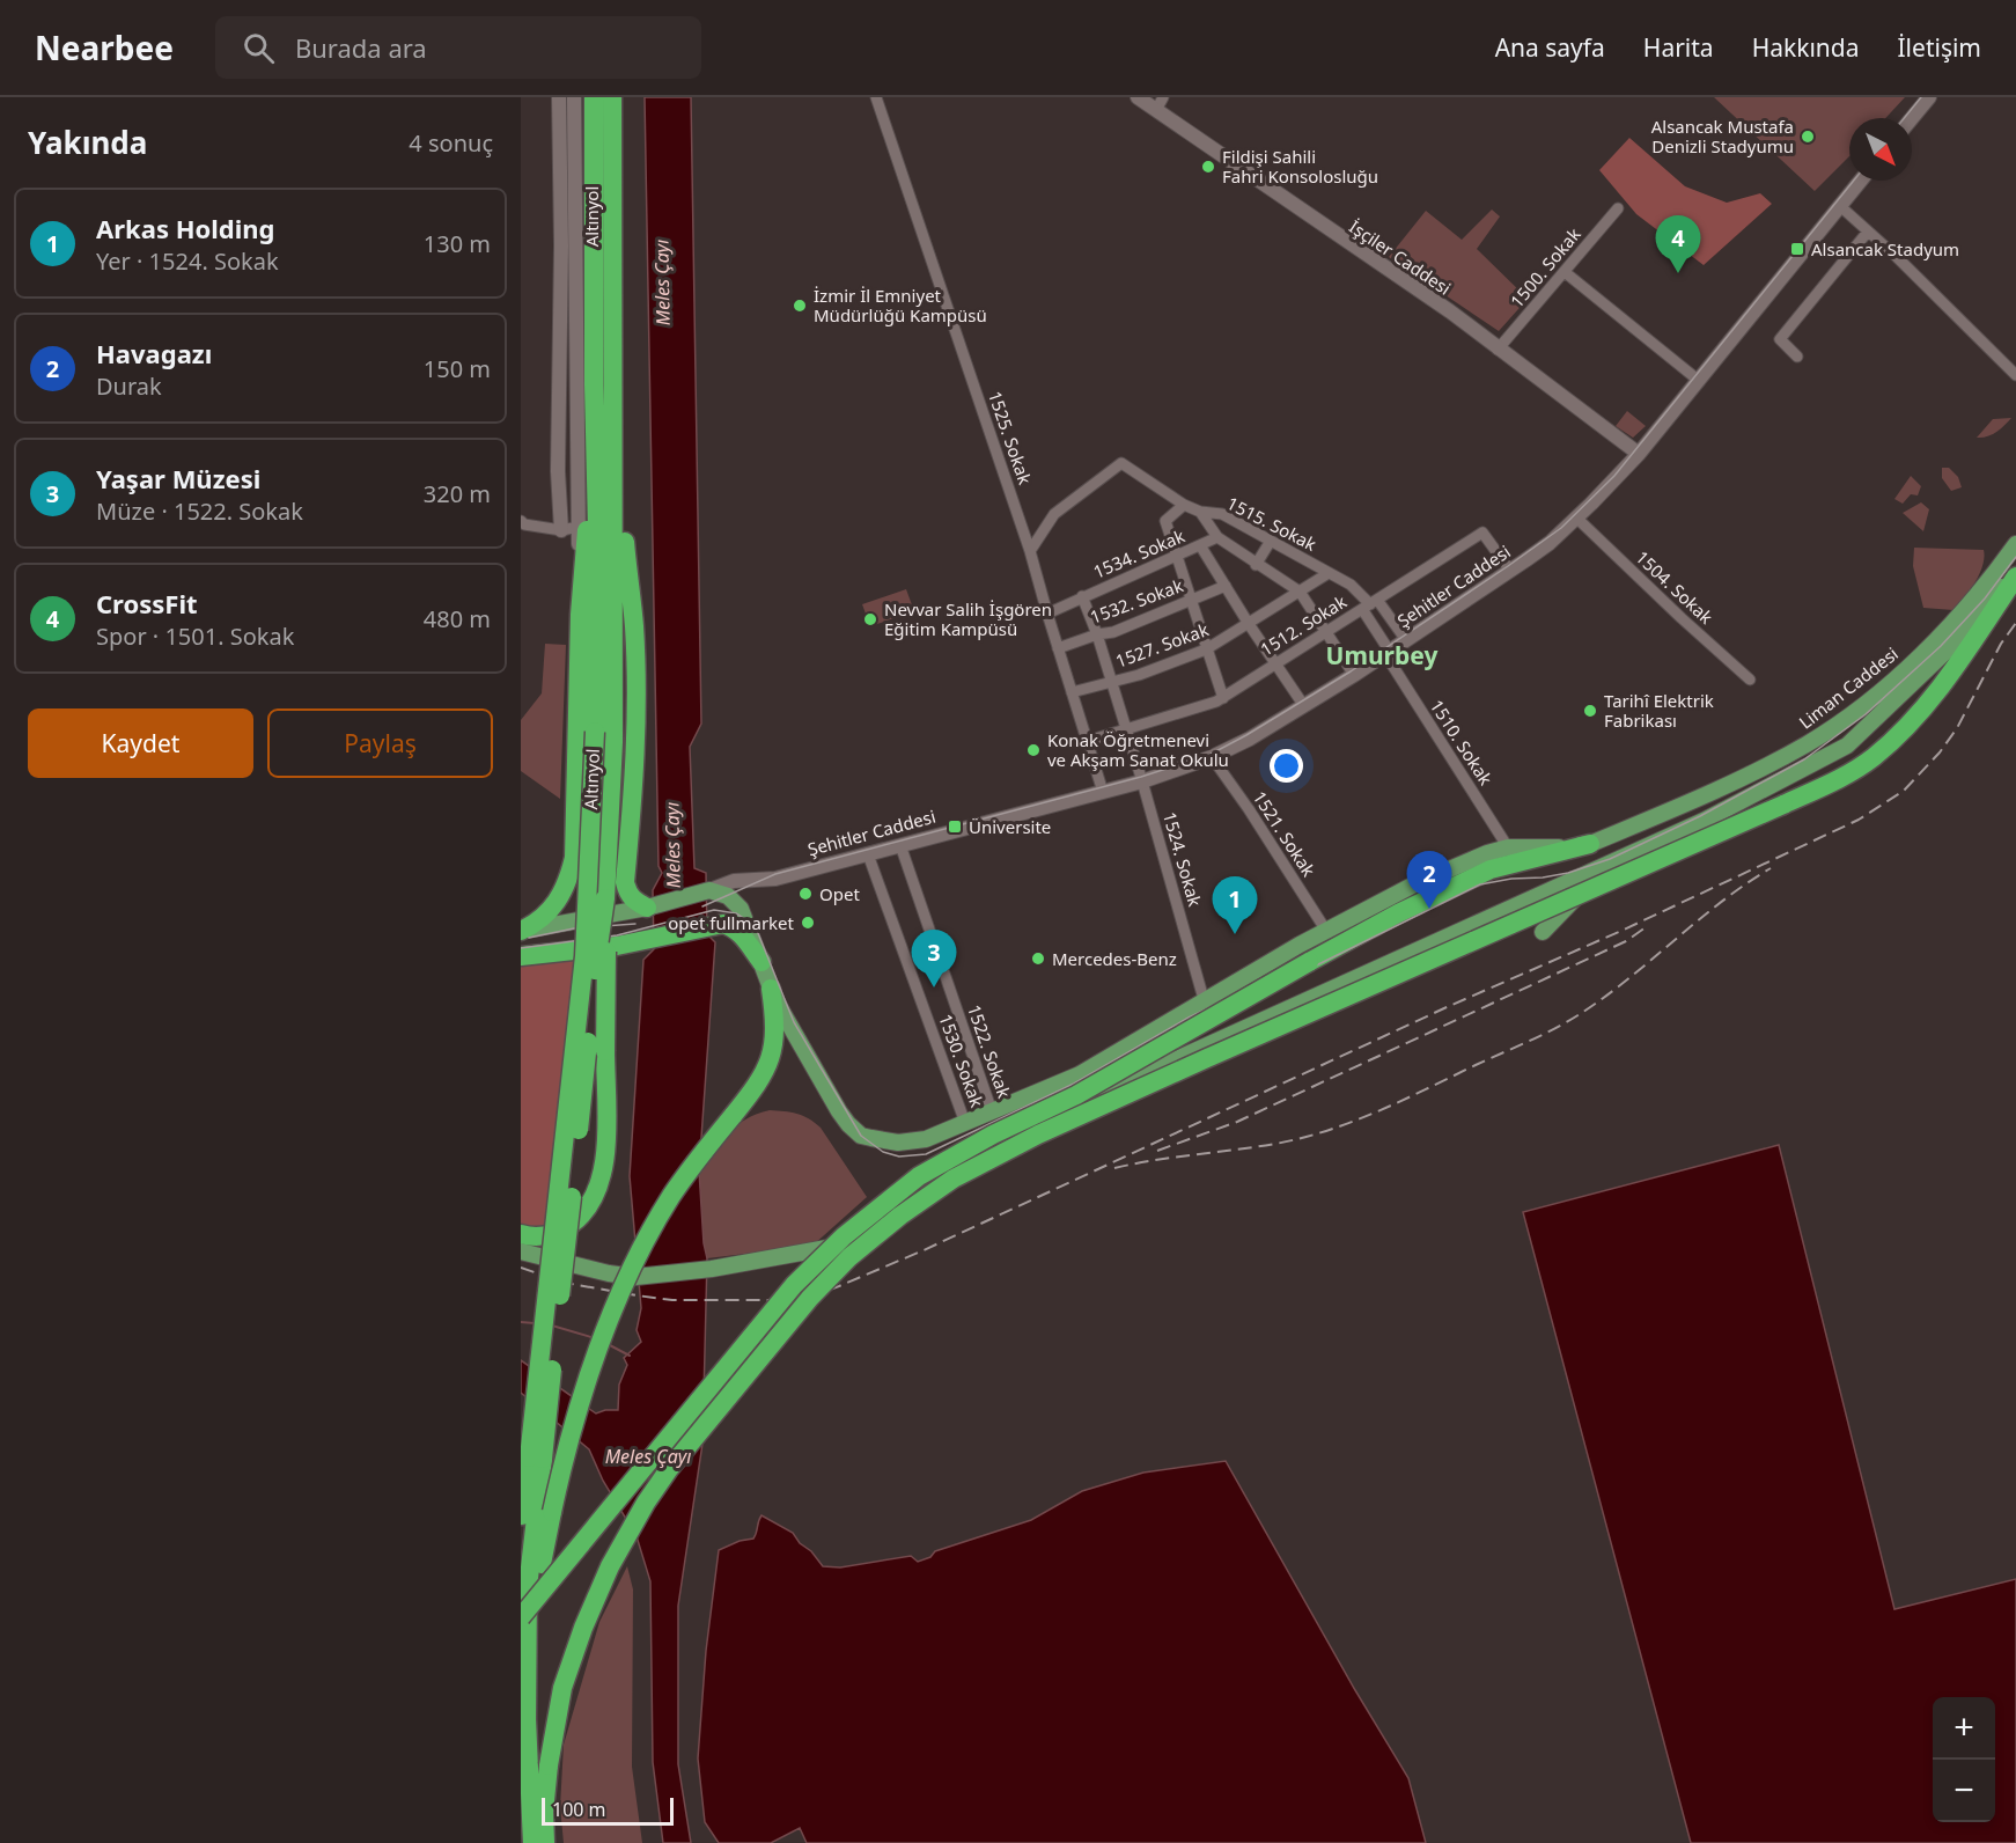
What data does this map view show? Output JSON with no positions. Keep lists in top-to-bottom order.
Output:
{
  "streets": {
    "highway": ["Altınyol"],
    "main road": ["Şehitler Caddesi", "Liman Caddesi"],
    "street": [
      "İşçiler Caddesi",
      "1500. Sokak",
      "1525. Sokak",
      "1515. Sokak",
      "1534. Sokak",
      "1504. Sokak",
      "1532. Sokak",
      "1512. Sokak",
      "1527. Sokak",
      "1510. Sokak",
      "1521. Sokak",
      "1524. Sokak",
      "1522. Sokak",
      "1530. Sokak"
    ]
  },
  "crossings": [
    ["İşçiler Caddesi", "1500. Sokak"],
    ["İşçiler Caddesi", "Şehitler Caddesi"],
    ["1525. Sokak", "1515. Sokak"],
    ["1525. Sokak", "1534. Sokak"],
    ["1525. Sokak", "Şehitler Caddesi"],
    ["1525. Sokak", "1532. Sokak"],
    ["1525. Sokak", "1512. Sokak"],
    ["1525. Sokak", "1527. Sokak"],
    ["1515. Sokak", "1534. Sokak"],
    ["1515. Sokak", "Şehitler Caddesi"],
    ["1515. Sokak", "1512. Sokak"],
    ["1515. Sokak", "1527. Sokak"],
    ["1515. Sokak", "1510. Sokak"],
    ["1534. Sokak", "1524. Sokak"],
    ["Şehitler Caddesi", "1504. Sokak"],
    ["Şehitler Caddesi", "1512. Sokak"],
    ["Şehitler Caddesi", "Liman Caddesi"],
    ["Şehitler Caddesi", "1510. Sokak"],
    ["Şehitler Caddesi", "1521. Sokak"],
    ["Şehitler Caddesi", "1524. Sokak"],
    ["Şehitler Caddesi", "1522. Sokak"],
    ["Şehitler Caddesi", "1530. Sokak"],
    ["1532. Sokak", "1524. Sokak"],
    ["1512. Sokak", "1510. Sokak"],
    ["1512. Sokak", "1524. Sokak"],
    ["1527. Sokak", "1524. Sokak"],
    ["Liman Caddesi", "1510. Sokak"],
    ["Liman Caddesi", "1521. Sokak"],
    ["Liman Caddesi", "1524. Sokak"],
    ["Liman Caddesi", "1522. Sokak"],
    ["Liman Caddesi", "1530. Sokak"]
  ],
  "districts": ["Umurbey"],
  "water": ["Meles Çayı"],
  "places": {
    "other": [
      "Alsancak Mustafa Denizli Stadyumu",
      "Fildişi Sahili Fahri Konsolosluğu",
      "İzmir İl Emniyet Müdürlüğü Kampüsü",
      "Nevvar Salih İşgören Eğitim Kampüsü",
      "Tarihî Elektrik Fabrikası",
      "Konak Öğretmenevi ve Akşam Sanat Okulu",
      "Opet",
      "opet fullmarket",
      "Mercedes-Benz"
    ],
    "transit": ["Alsancak Stadyum", "Üniversite"]
  },
  "scale_bar": "100 m",
  "north": "bottom right",
  "page": {
    "header": "Nearbee",
    "search": "Burada ara",
    "nav": [
      "Ana sayfa",
      "Harita",
      "Hakkında",
      "İletişim"
    ],
    "heading": ["Yakında", "4 sonuç"],
    "list": [
      {
        "mark": "1",
        "name": "Arkas Holding",
        "note": "Yer · 1524. Sokak",
        "value": "130 m"
      },
      {
        "mark": "2",
        "name": "Havagazı",
        "note": "Durak",
        "value": "150 m"
      },
      {
        "mark": "3",
        "name": "Yaşar Müzesi",
        "note": "Müze · 1522. Sokak",
        "value": "320 m"
      },
      {
        "mark": "4",
        "name": "CrossFit",
        "note": "Spor · 1501. Sokak",
        "value": "480 m"
      }
    ],
    "pins": [
      "4",
      "2",
      "1",
      "3"
    ],
    "buttons": ["Kaydet", "Paylaş"],
    "map_buttons": ["+", "−"],
    "scale": "100 m"
  }
}
